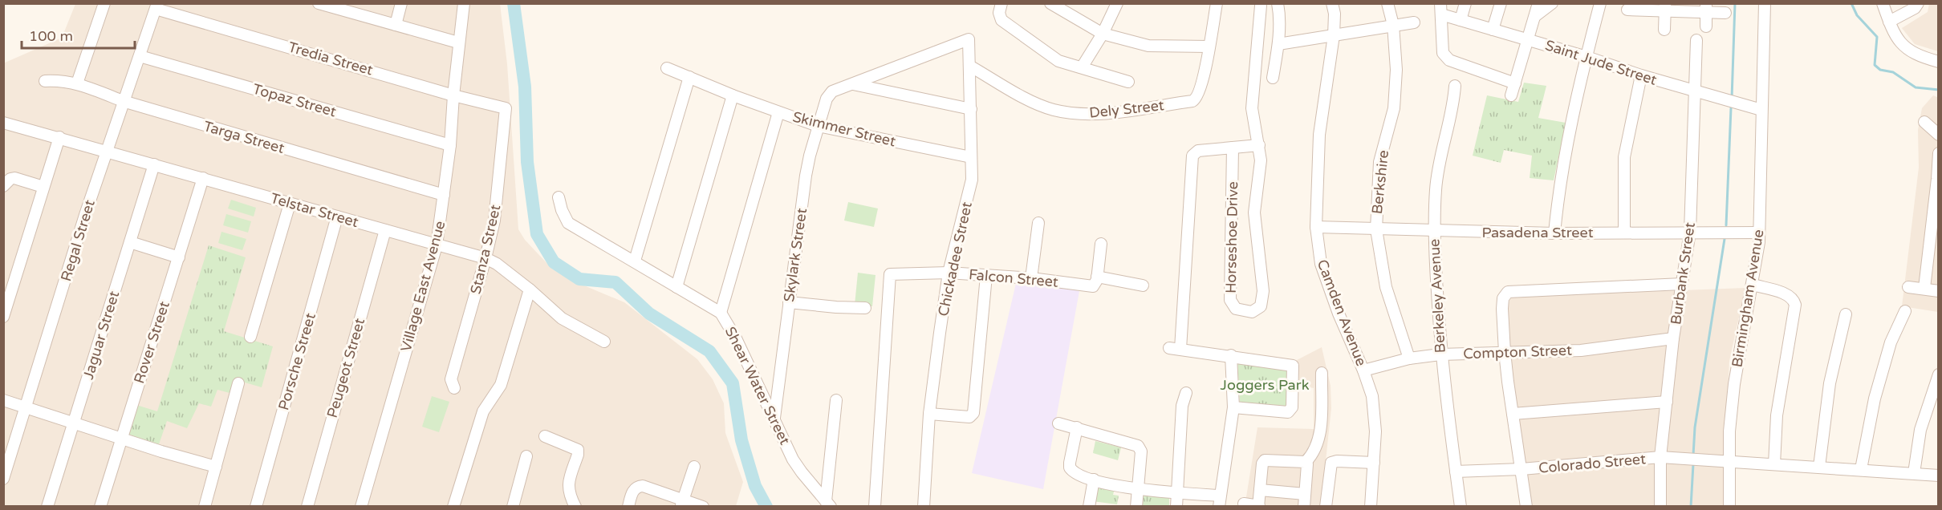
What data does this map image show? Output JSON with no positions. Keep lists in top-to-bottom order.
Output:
{
  "streets": {
    "street": [
      "Tredia Street",
      "Saint Jude Street",
      "Topaz Street",
      "Dely Street",
      "Skimmer Street",
      "Targa Street",
      "Berkshire",
      "Telstar Street",
      "Pasadena Street",
      "Horseshoe Drive",
      "Regal Street",
      "Stanza Street",
      "Skylark Street",
      "Chickadee Street",
      "Burbank Street",
      "Falcon Street",
      "Village East Avenue",
      "Berkeley Avenue",
      "Birmingham Avenue",
      "Camden Avenue",
      "Jaguar Street",
      "Rover Street",
      "Compton Street",
      "Porsche Street",
      "Peugeot Street",
      "Shear Water Street",
      "Colorado Street"
    ]
  },
  "crossings": [
    ["Tredia Street", "Regal Street"],
    ["Tredia Street", "Stanza Street"],
    ["Tredia Street", "Village East Avenue"],
    ["Saint Jude Street", "Burbank Street"],
    ["Saint Jude Street", "Birmingham Avenue"],
    ["Topaz Street", "Regal Street"],
    ["Topaz Street", "Village East Avenue"],
    ["Dely Street", "Chickadee Street"],
    ["Skimmer Street", "Skylark Street"],
    ["Skimmer Street", "Chickadee Street"],
    ["Targa Street", "Regal Street"],
    ["Targa Street", "Village East Avenue"],
    ["Berkshire", "Pasadena Street"],
    ["Berkshire", "Compton Street"],
    ["Telstar Street", "Regal Street"],
    ["Telstar Street", "Stanza Street"],
    ["Telstar Street", "Village East Avenue"],
    ["Telstar Street", "Jaguar Street"],
    ["Telstar Street", "Rover Street"],
    ["Telstar Street", "Porsche Street"],
    ["Telstar Street", "Peugeot Street"],
    ["Pasadena Street", "Burbank Street"],
    ["Pasadena Street", "Berkeley Avenue"],
    ["Pasadena Street", "Birmingham Avenue"],
    ["Pasadena Street", "Camden Avenue"],
    ["Skylark Street", "Chickadee Street"],
    ["Skylark Street", "Shear Water Street"],
    ["Chickadee Street", "Falcon Street"],
    ["Burbank Street", "Compton Street"],
    ["Burbank Street", "Colorado Street"],
    ["Berkeley Avenue", "Compton Street"],
    ["Berkeley Avenue", "Colorado Street"],
    ["Birmingham Avenue", "Colorado Street"],
    ["Camden Avenue", "Compton Street"]
  ],
  "parks": ["Joggers Park"],
  "scale_bar": "100 m"
}
